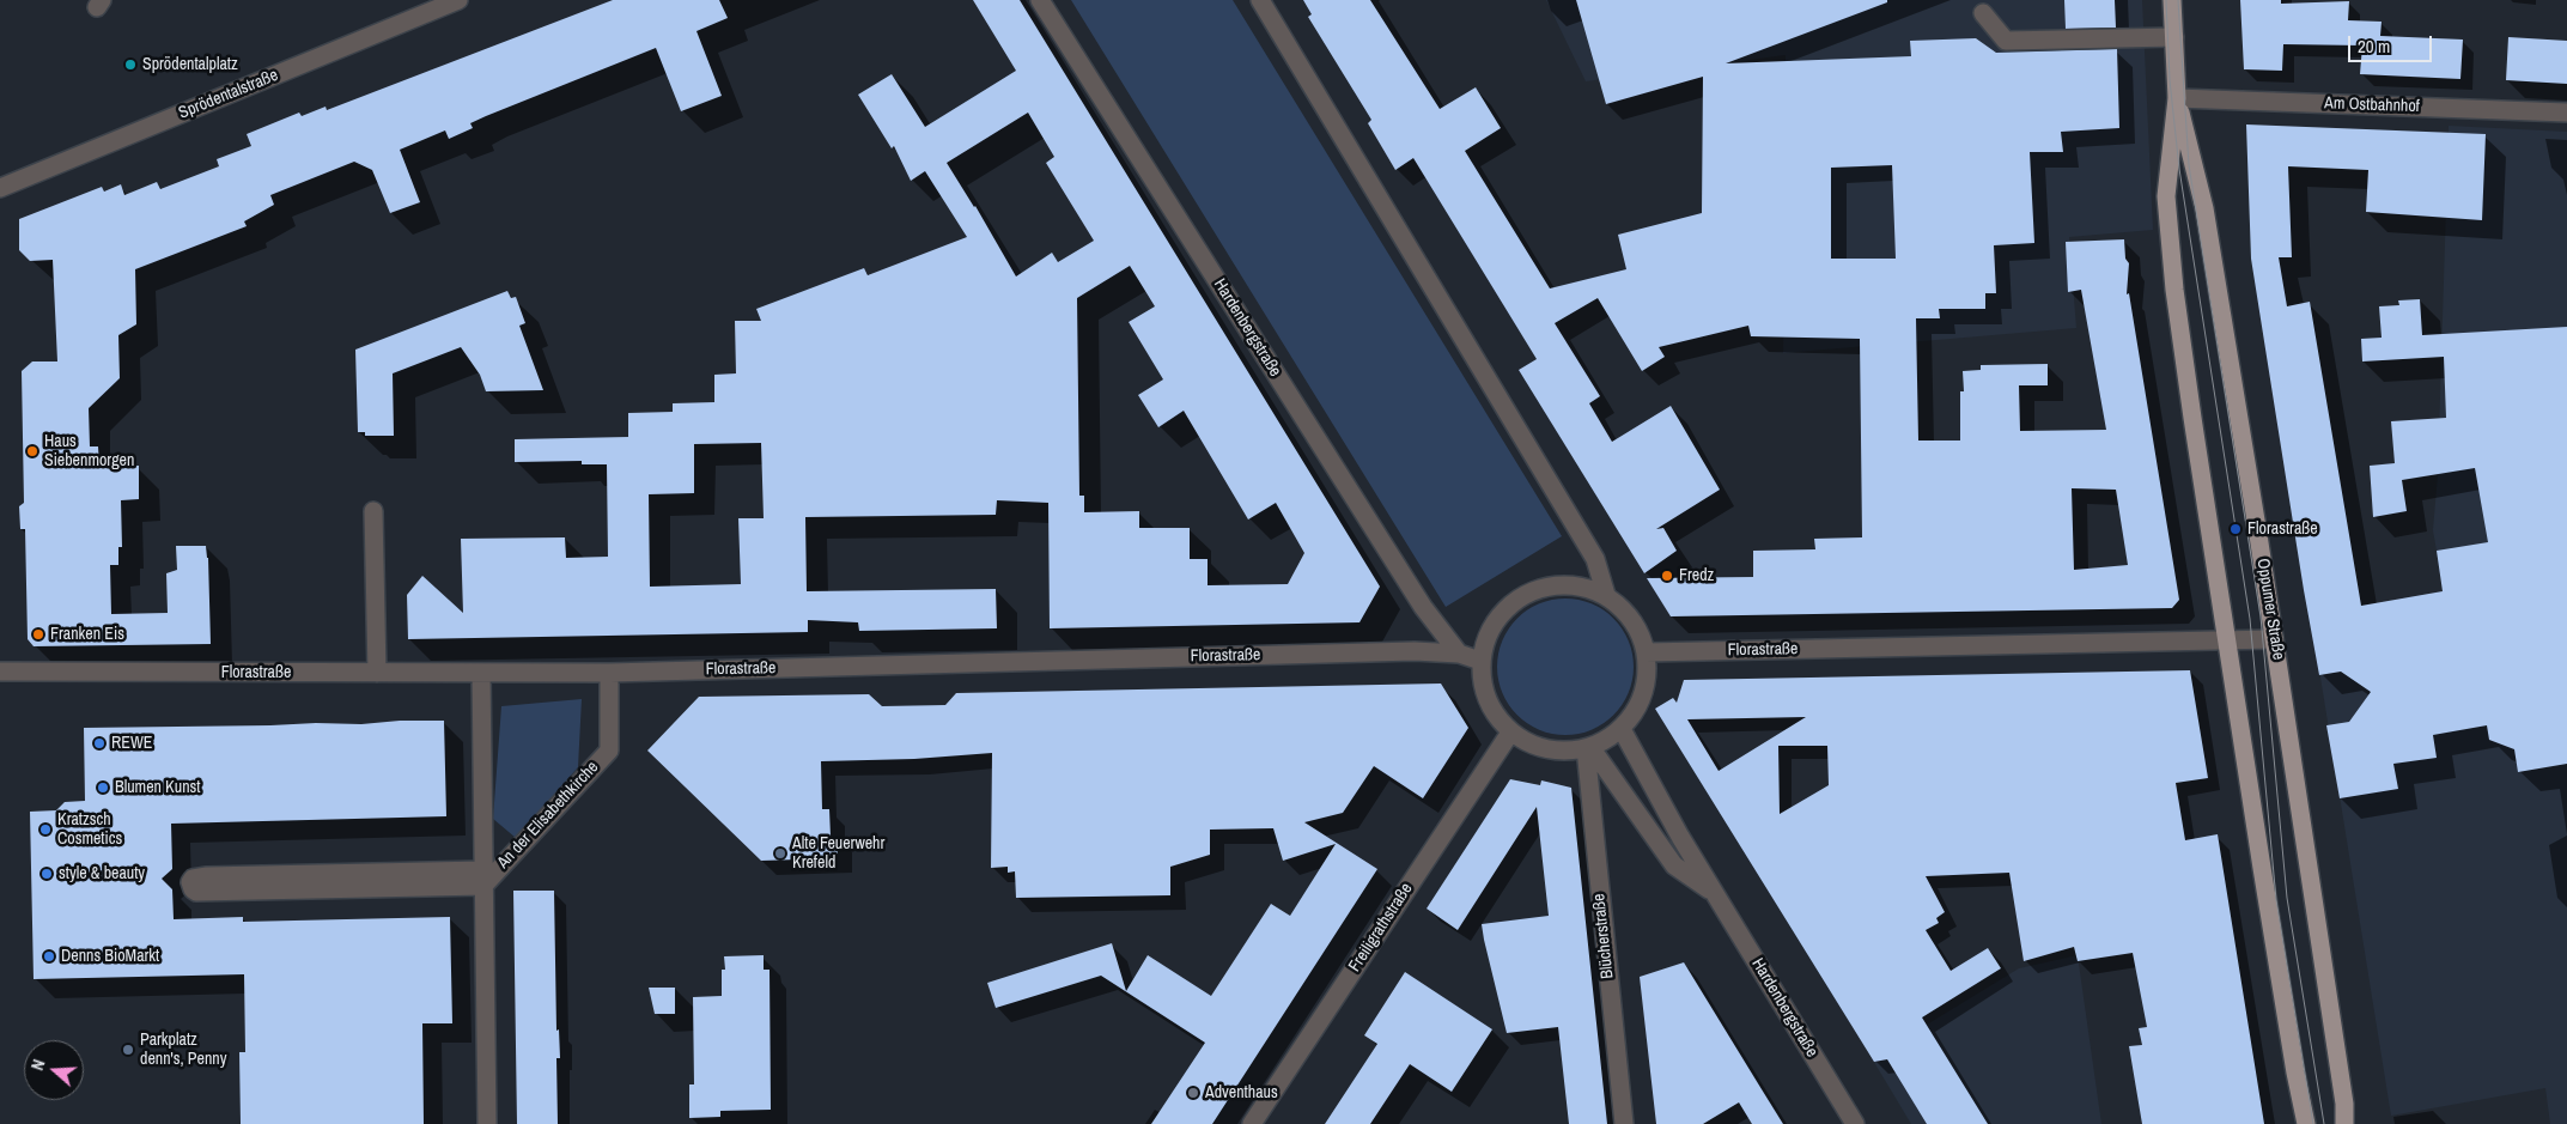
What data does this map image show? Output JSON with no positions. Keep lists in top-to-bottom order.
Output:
{
  "streets": {
    "main road": ["Oppumer Straße"],
    "street": [
      "Sprödentalstraße",
      "Am Ostbahnhof",
      "Hardenbergstraße",
      "Florastraße",
      "An der Elisabethkirche",
      "Freiligrathstraße",
      "Blücherstraße"
    ]
  },
  "crossings": [
    ["Am Ostbahnhof", "Oppumer Straße"],
    ["Hardenbergstraße", "Florastraße"],
    ["Hardenbergstraße", "Freiligrathstraße"],
    ["Hardenbergstraße", "Blücherstraße"],
    ["Oppumer Straße", "Florastraße"],
    ["Florastraße", "An der Elisabethkirche"],
    ["Florastraße", "Freiligrathstraße"],
    ["Florastraße", "Blücherstraße"],
    ["Freiligrathstraße", "Blücherstraße"]
  ],
  "places": [
    "Sprödentalplatz",
    "Haus Siebenmorgen",
    "Florastraße",
    "Fredz",
    "Franken Eis",
    "REWE",
    "Blumen Kunst",
    "Kratzsch Cosmetics",
    "Alte Feuerwehr Krefeld",
    "style & beauty",
    "Denns BioMarkt",
    "Parkplatz denn's, Penny",
    "Adventhaus"
  ],
  "scale_bar": "20 m",
  "north": "left"
}
